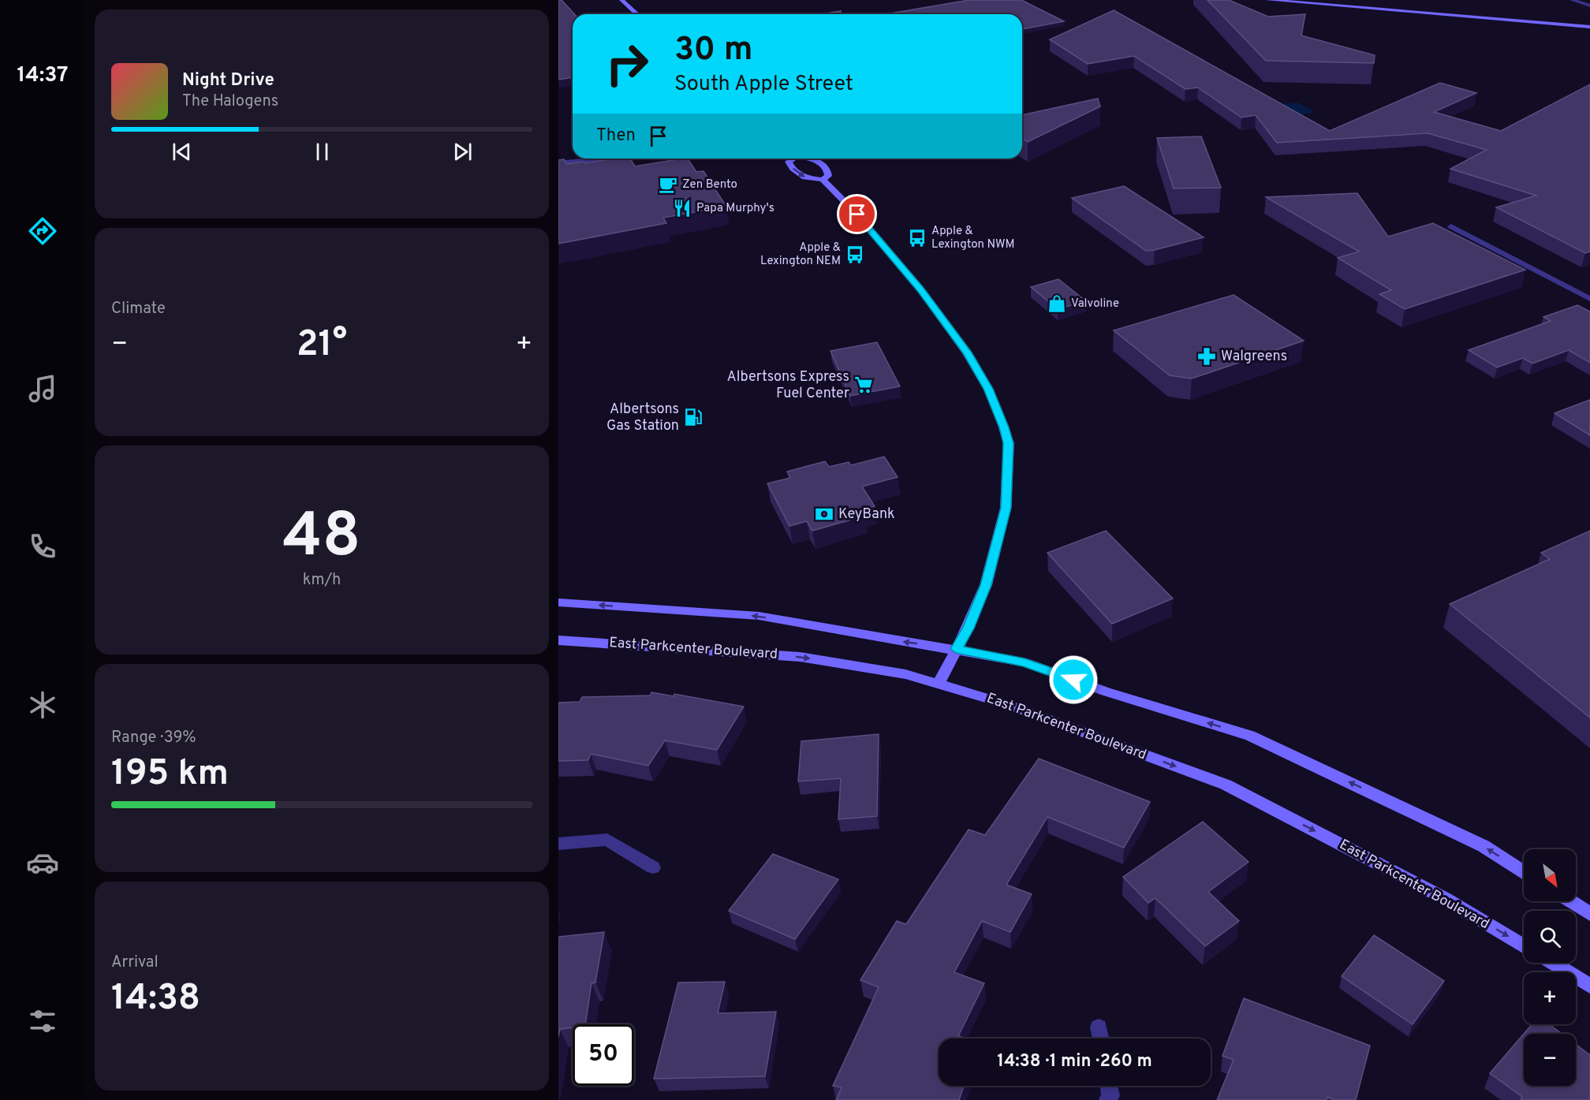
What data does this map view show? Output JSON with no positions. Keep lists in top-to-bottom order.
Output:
{
  "streets": {
    "main road": ["East Parkcenter Boulevard"]
  },
  "places": {
    "cafe": ["Zen Bento"],
    "restaurant": ["Papa Murphy's"],
    "bus stop": ["Apple & Lexington NWM", "Apple & Lexington NEM"],
    "shop": ["Valvoline"],
    "pharmacy": ["Walgreens"],
    "supermarket": ["Albertsons Express Fuel Center"],
    "fuel station": ["Albertsons Gas Station"],
    "bank": ["KeyBank"]
  },
  "north": "bottom right",
  "page": {
    "tabs": "14:37",
    "turn": ["30 m", "South Apple Street"],
    "song": ["Night Drive", "The Halogens"],
    "then": "Then",
    "tile": [
      "Climate",
      ["48", "km/h"],
      ["Range · 39%", "195 km"],
      ["Arrival", "14:38"]
    ],
    "heat": ["−", "21°", "+"],
    "map_buttons": ["+", "−"],
    "limit": "50",
    "trip": "14:38 · 1 min · 260 m"
  }
}
